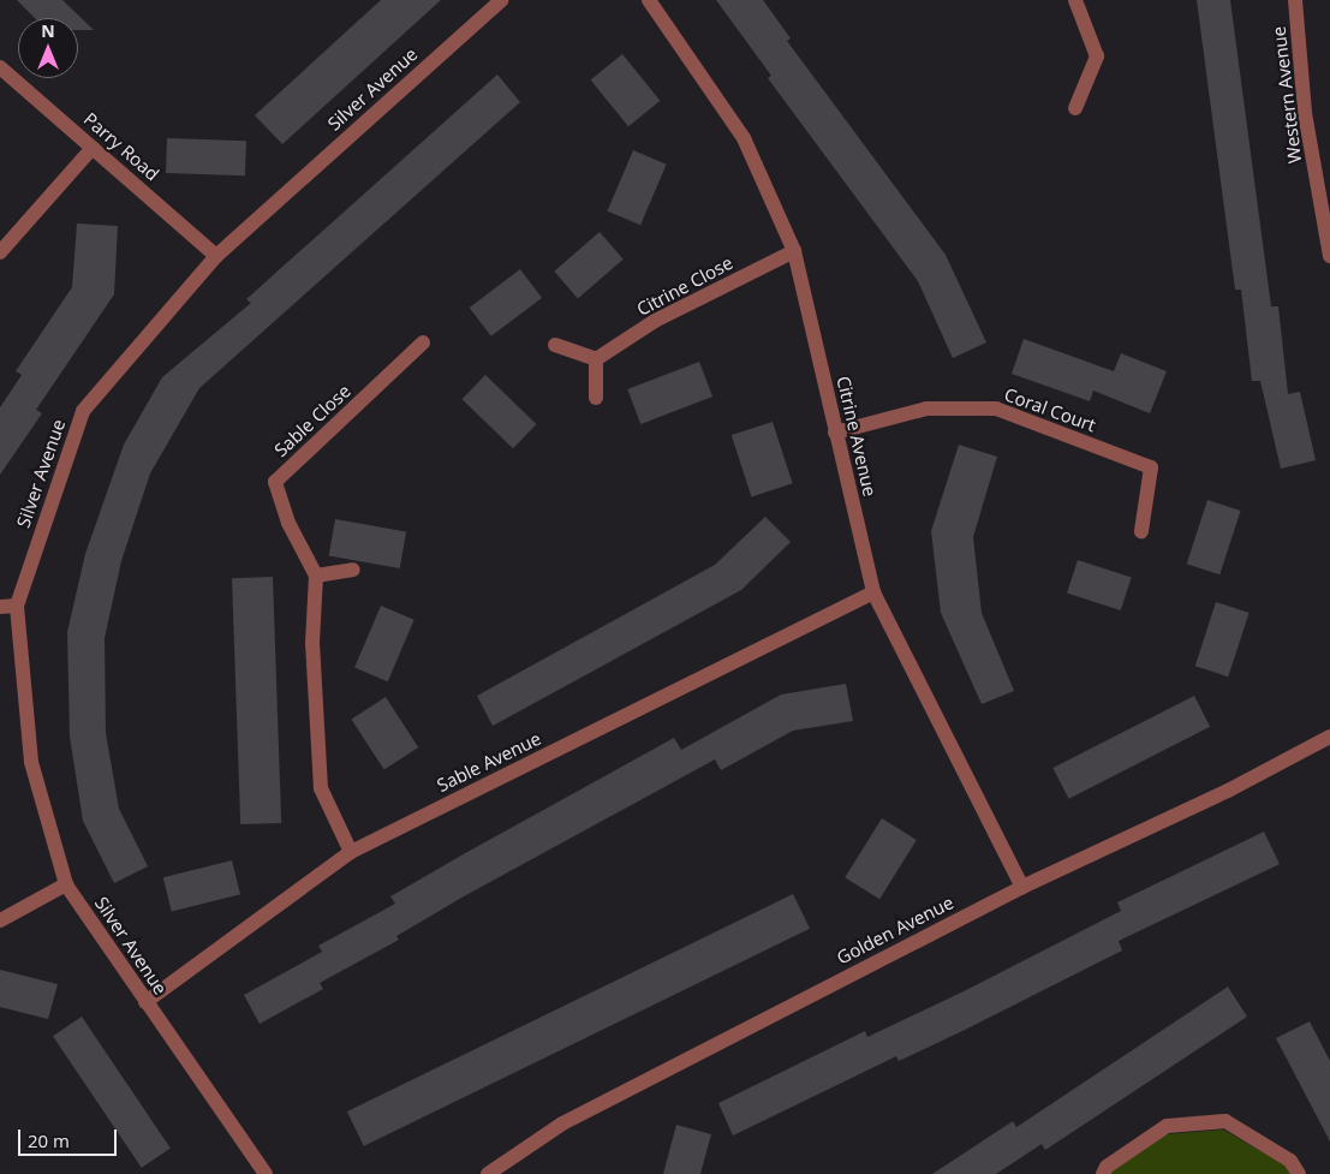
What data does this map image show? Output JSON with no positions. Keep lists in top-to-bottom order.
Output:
{
  "streets": {
    "street": [
      "Silver Avenue",
      "Western Avenue",
      "Parry Road",
      "Citrine Close",
      "Coral Court",
      "Sable Close",
      "Citrine Avenue",
      "Sable Avenue",
      "Golden Avenue"
    ]
  },
  "crossings": [
    ["Silver Avenue", "Parry Road"],
    ["Silver Avenue", "Sable Avenue"],
    ["Citrine Close", "Citrine Avenue"],
    ["Coral Court", "Citrine Avenue"],
    ["Sable Close", "Sable Avenue"],
    ["Citrine Avenue", "Sable Avenue"],
    ["Citrine Avenue", "Golden Avenue"]
  ],
  "scale_bar": "20 m",
  "north": "top"
}
